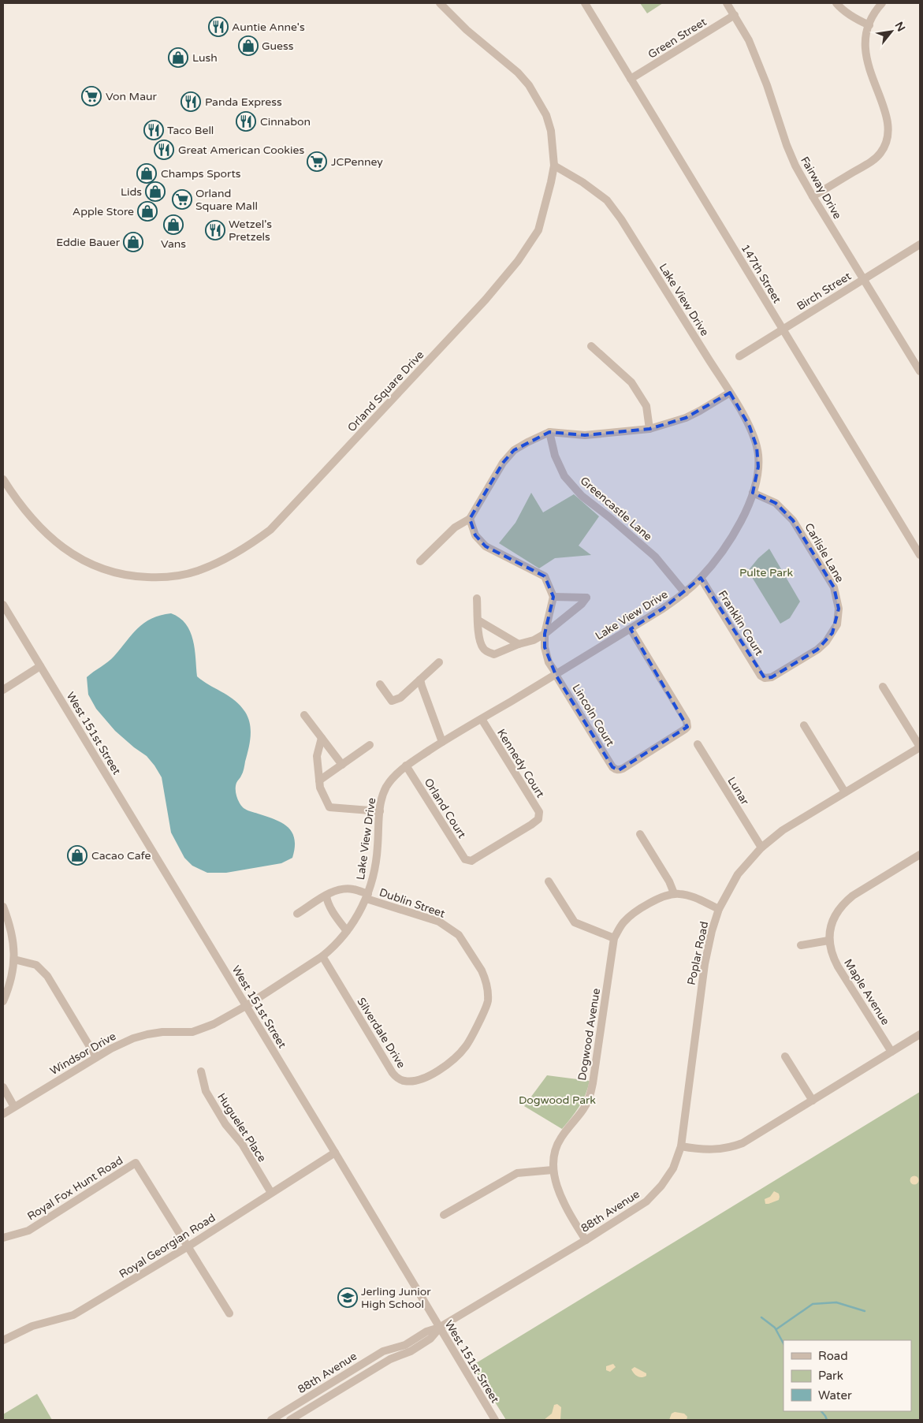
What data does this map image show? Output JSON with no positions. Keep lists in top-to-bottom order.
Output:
{
  "streets": {
    "street": [
      "Green Street",
      "Fairway Drive",
      "147th Street",
      "Birch Street",
      "Lake View Drive",
      "Orland Square Drive",
      "Greencastle Lane",
      "Carlisle Lane",
      "Franklin Court",
      "Lincoln Court",
      "West 151st Street",
      "Kennedy Court",
      "Lunar",
      "Orland Court",
      "Dublin Street",
      "Poplar Road",
      "Maple Avenue",
      "Silverdale Drive",
      "Dogwood Avenue",
      "Windsor Drive",
      "Huguelet Place",
      "Royal Fox Hunt Road",
      "88th Avenue",
      "Royal Georgian Road"
    ]
  },
  "crossings": [
    ["Green Street", "Fairway Drive"],
    ["Green Street", "147th Street"],
    ["Fairway Drive", "Birch Street"],
    ["147th Street", "Birch Street"],
    ["Lake View Drive", "Orland Square Drive"],
    ["Lake View Drive", "Greencastle Lane"],
    ["Lake View Drive", "Carlisle Lane"],
    ["Lake View Drive", "Franklin Court"],
    ["Lake View Drive", "Lincoln Court"],
    ["Lake View Drive", "West 151st Street"],
    ["Lake View Drive", "Kennedy Court"],
    ["Lake View Drive", "Orland Court"],
    ["Lake View Drive", "Dublin Street"],
    ["Lake View Drive", "Silverdale Drive"],
    ["Lake View Drive", "Windsor Drive"],
    ["Carlisle Lane", "Franklin Court"],
    ["West 151st Street", "Windsor Drive"],
    ["West 151st Street", "88th Avenue"],
    ["West 151st Street", "Royal Georgian Road"],
    ["Kennedy Court", "Orland Court"],
    ["Lunar", "Poplar Road"],
    ["Dublin Street", "Silverdale Drive"],
    ["Poplar Road", "88th Avenue"],
    ["Dogwood Avenue", "88th Avenue"],
    ["Huguelet Place", "Royal Georgian Road"],
    ["Royal Fox Hunt Road", "Royal Georgian Road"]
  ],
  "parks": ["Pulte Park", "Dogwood Park"],
  "places": {
    "restaurant": [
      "Auntie Anne's",
      "Panda Express",
      "Cinnabon",
      "Taco Bell",
      "Great American Cookies",
      "Wetzel's Pretzels"
    ],
    "shop": [
      "Guess",
      "Lush",
      "Champs Sports",
      "Lids",
      "Apple Store",
      "Vans",
      "Eddie Bauer",
      "Cacao Cafe"
    ],
    "supermarket": ["Von Maur", "JCPenney", "Orland Square Mall"],
    "school or university": ["Jerling Junior High School"]
  },
  "legend": ["Road", "Park", "Water"],
  "north": "top right"
}
